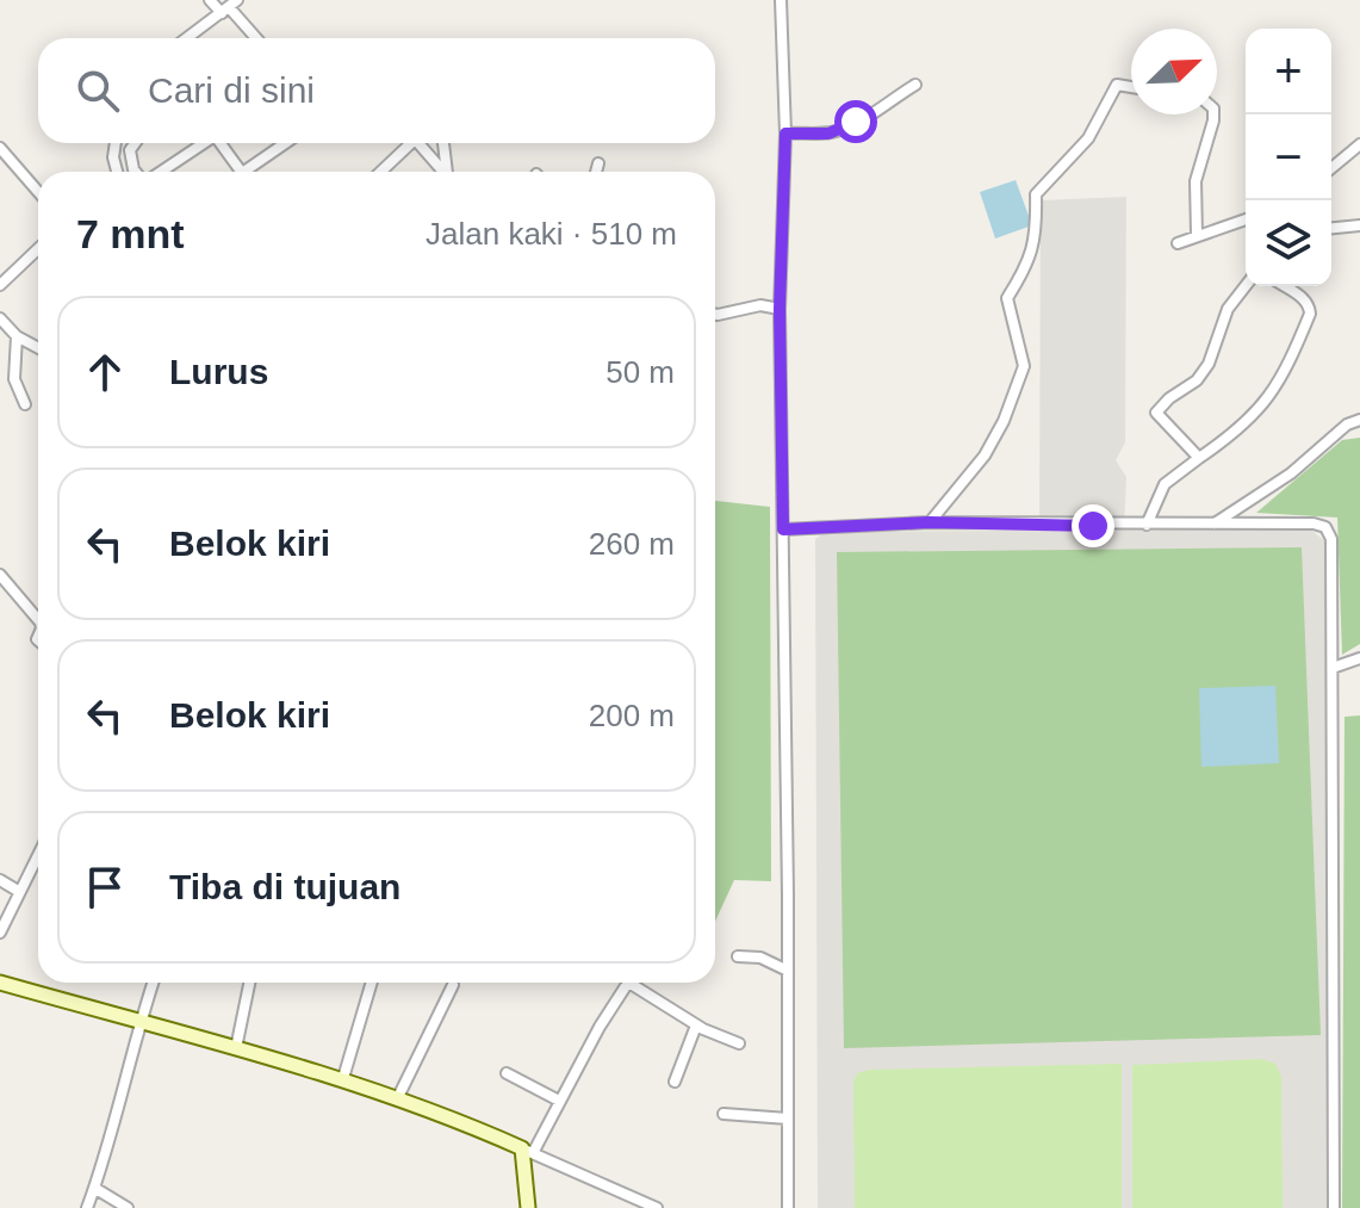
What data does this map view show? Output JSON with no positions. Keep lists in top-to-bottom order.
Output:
{
  "north": "top right",
  "page": {
    "map_buttons": ["+", "−"],
    "search": "Cari di sini",
    "heading": ["7 mnt", "Jalan kaki · 510 m"],
    "list": [
      ["Lurus", "50 m"],
      ["Belok kiri", "260 m"],
      ["Belok kiri", "200 m"],
      "Tiba di tujuan"
    ]
  }
}
